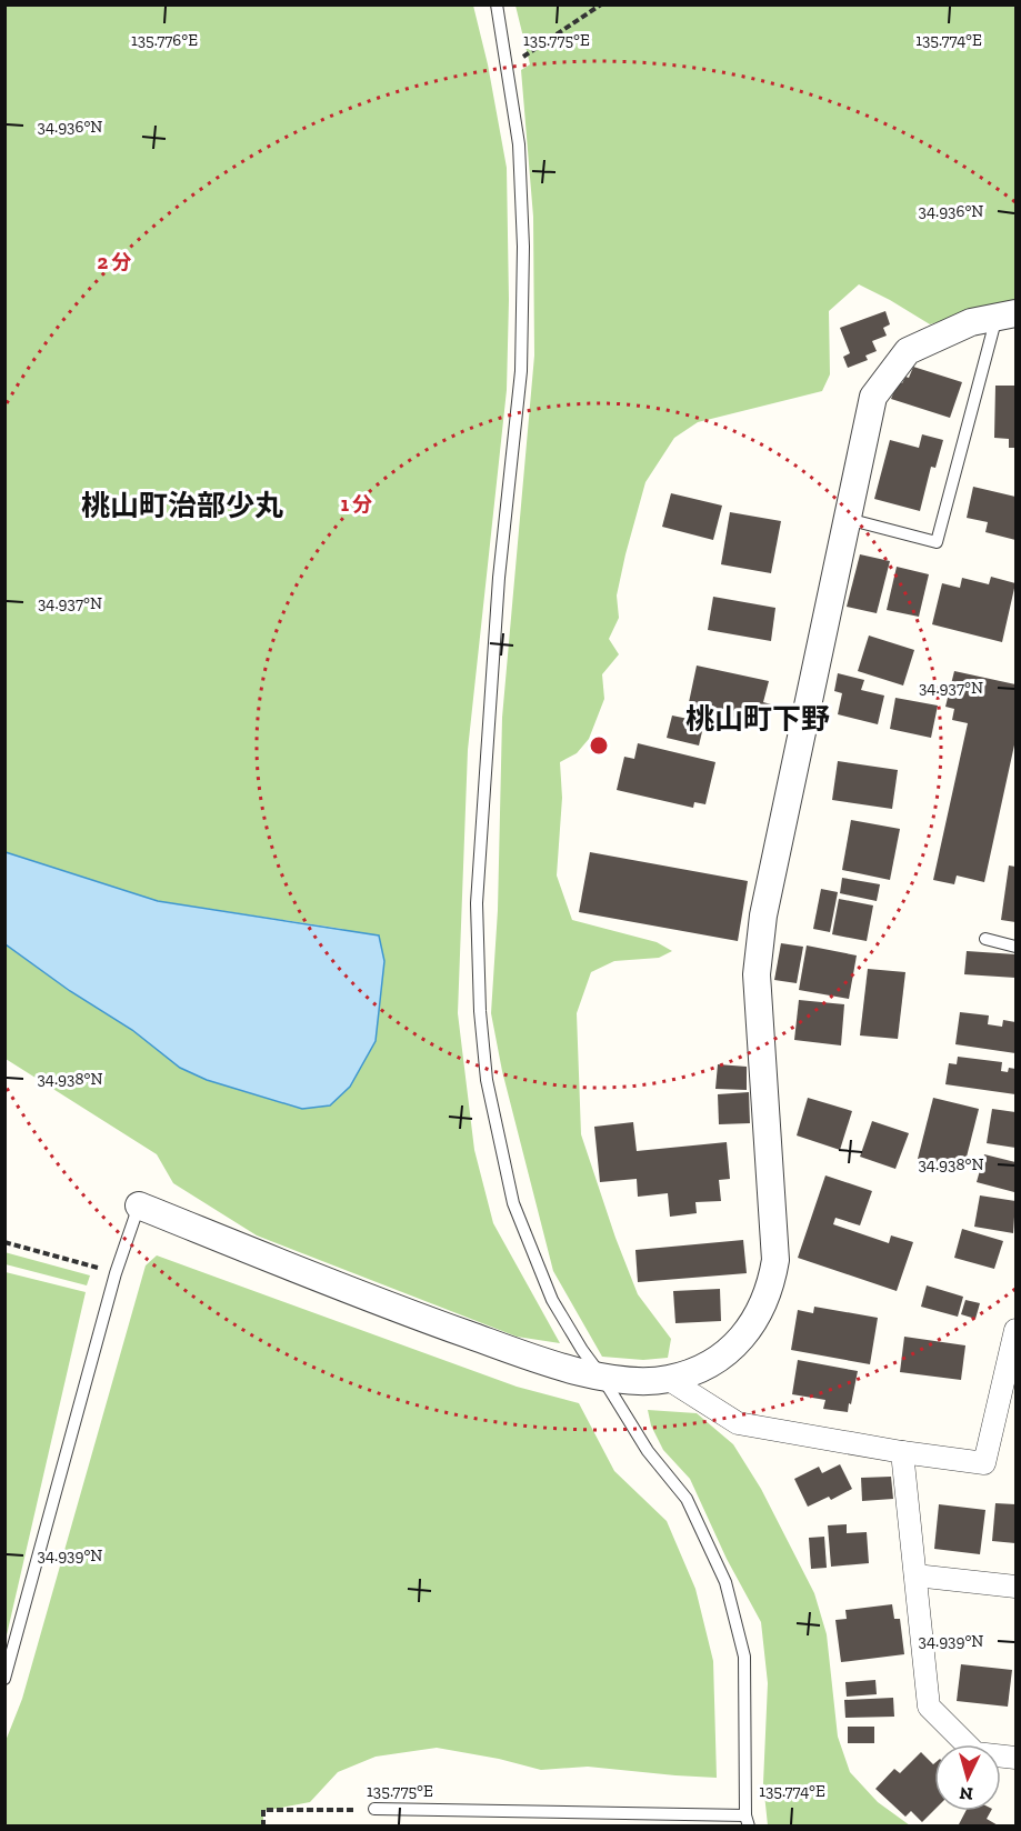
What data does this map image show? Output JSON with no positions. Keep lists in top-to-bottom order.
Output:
{
  "districts": ["桃山町治部少丸", "桃山町下野"],
  "north": "bottom",
  "coordinates": [
    "135.776°E",
    "135.775°E",
    "135.774°E",
    "34.936°N",
    "34.937°N",
    "34.938°N",
    "34.939°N"
  ],
  "rings": ["2 分", "1 分"]
}
